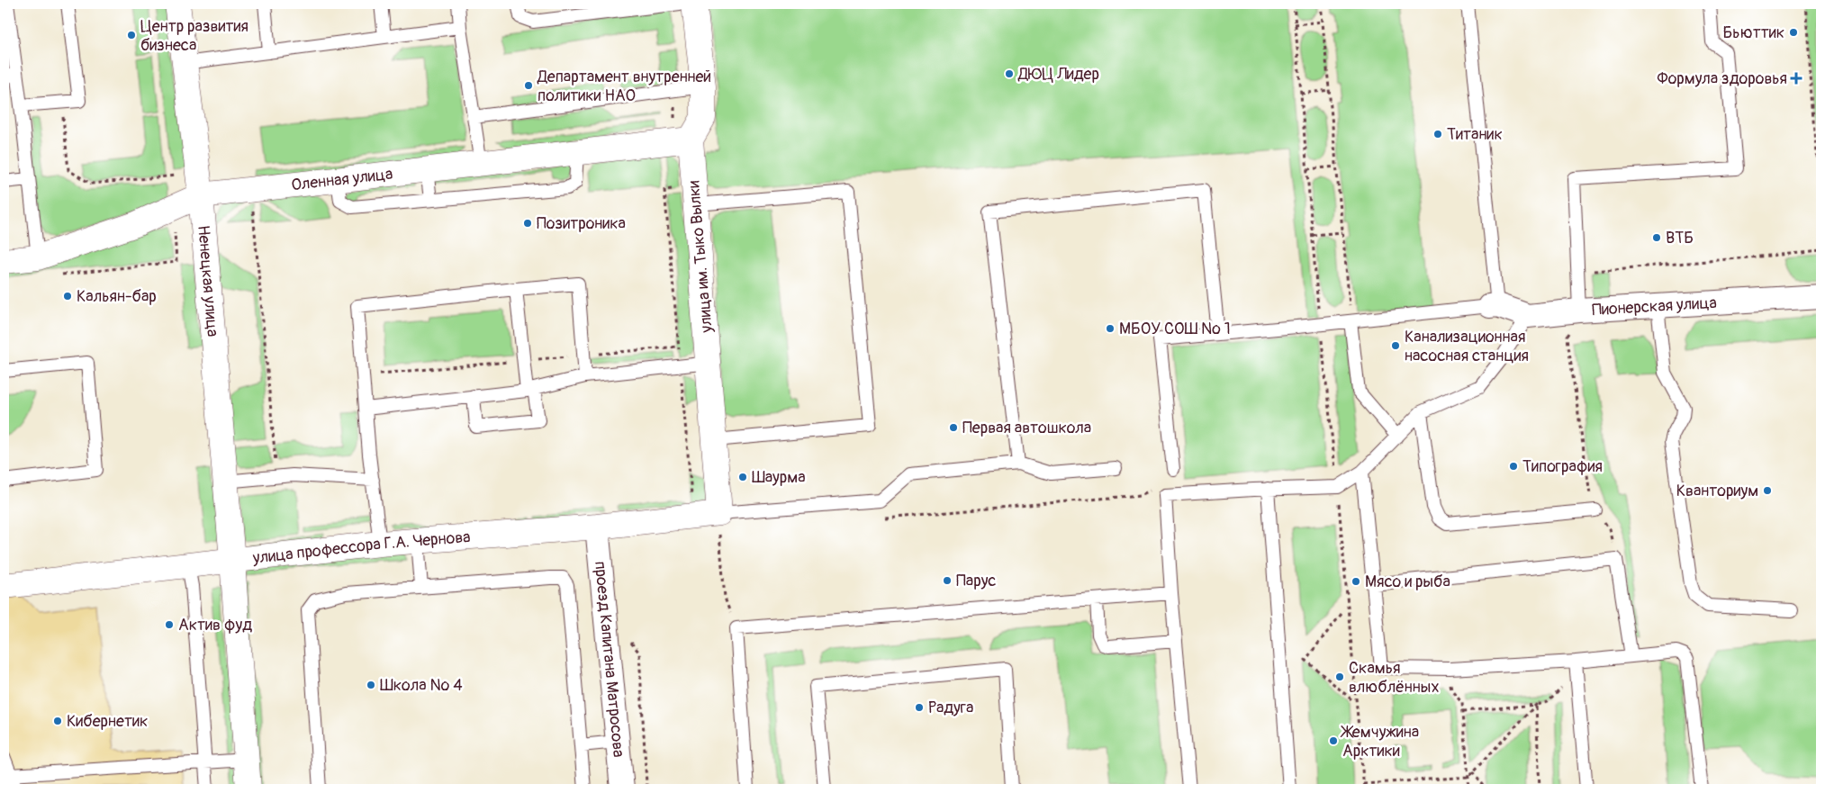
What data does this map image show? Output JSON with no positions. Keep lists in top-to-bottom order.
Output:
{
  "streets": {
    "street": [
      "Оленная улица",
      "улица им. Тыко Вылки",
      "Ненецкая улица",
      "Пионерская улица",
      "улица профессора Г.А. Чернова",
      "проезд Капитана Матросова"
    ]
  },
  "crossings": [
    ["Оленная улица", "улица им. Тыко Вылки"],
    ["Оленная улица", "Ненецкая улица"],
    ["улица им. Тыко Вылки", "улица профессора Г.А. Чернова"],
    ["Ненецкая улица", "улица профессора Г.А. Чернова"],
    ["улица профессора Г.А. Чернова", "проезд Капитана Матросова"]
  ],
  "places": {
    "other": [
      "Бьюттик",
      "Центр развития бизнеса",
      "ДЮЦ Лидер",
      "Департамент внутренней политики НАО",
      "Титаник",
      "Позитроника",
      "ВТБ",
      "Кальян-бар",
      "МБОУ СОШ № 1",
      "Канализационная насосная станция",
      "Первая автошкола",
      "Типография",
      "Шаурма",
      "Кванториум",
      "Парус",
      "Мясо и рыба",
      "Актив фуд",
      "Скамья влюблённых",
      "Школа № 4",
      "Радуга",
      "Кибернетик",
      "Жемчужина Арктики"
    ],
    "health": ["Формула здоровья"]
  }
}
